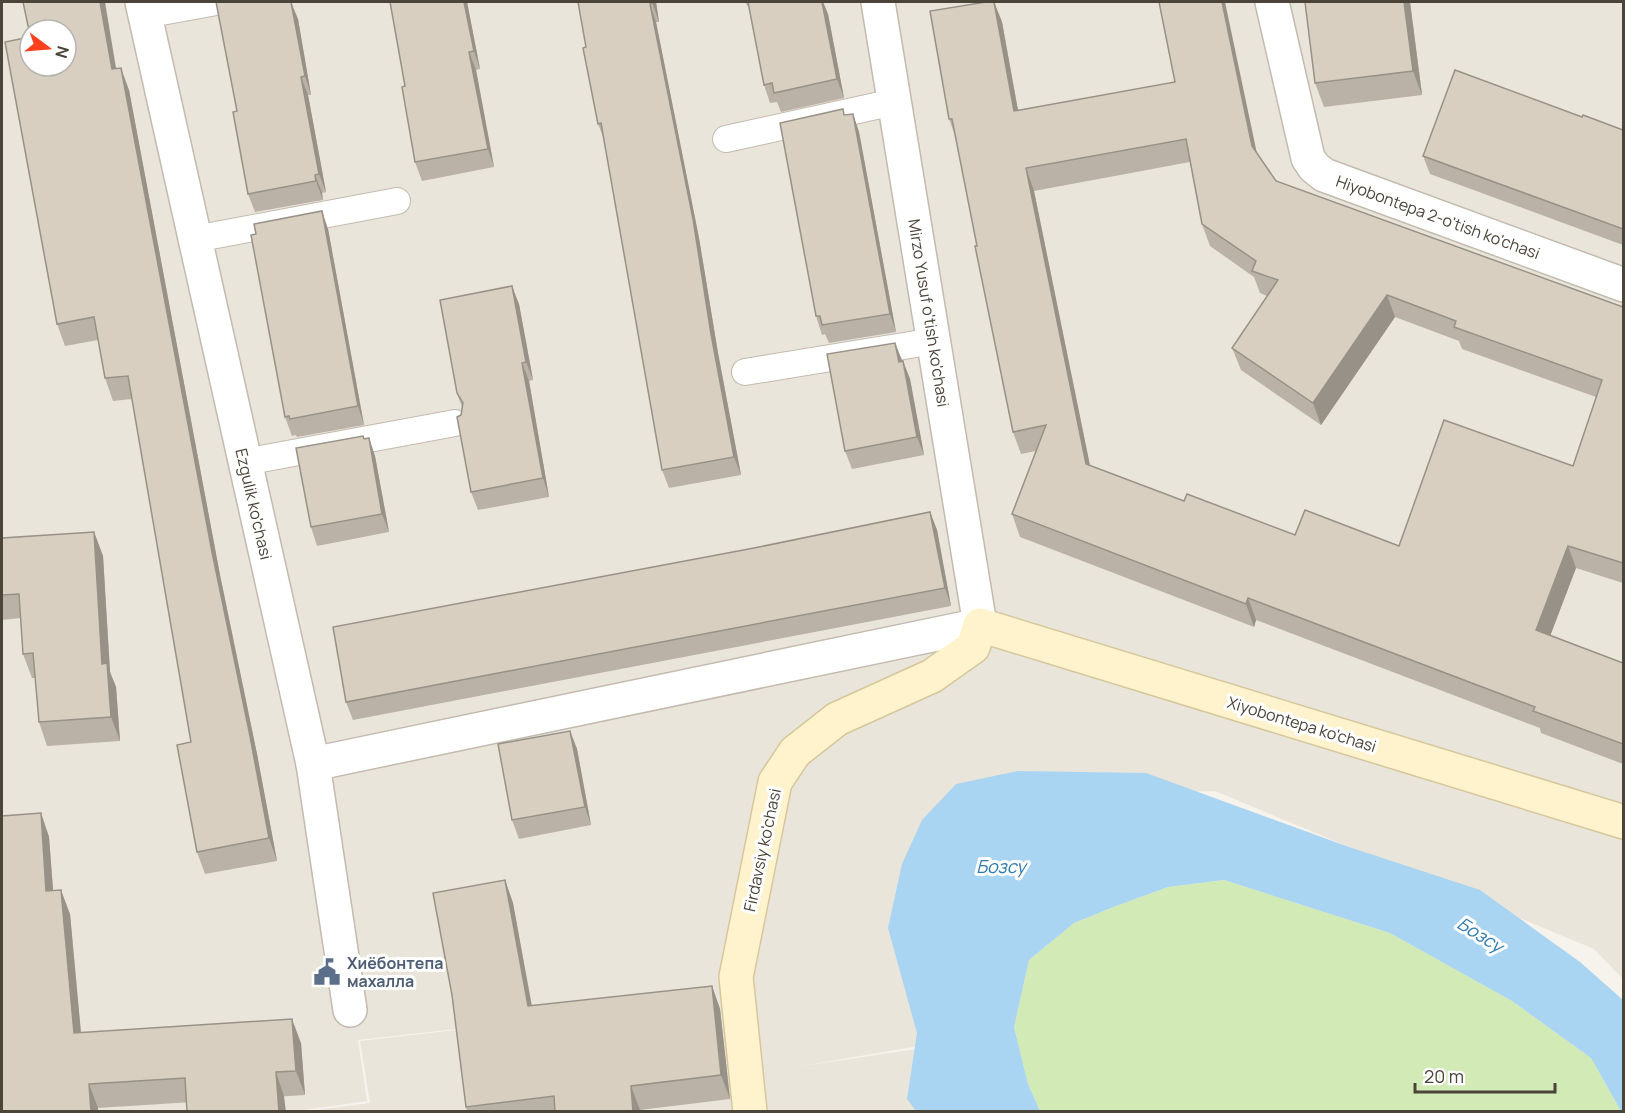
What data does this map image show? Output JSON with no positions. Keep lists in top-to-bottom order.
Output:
{
  "streets": {
    "street": [
      "Hiyobontepa 2-o'tish ko'chasi",
      "Mirzo Yusuf o'tish ko'chasi",
      "Ezgulik ko'chasi",
      "Xiyobontepa ko'chasi",
      "Firdavsiy ko'chasi"
    ]
  },
  "crossings": [
    ["Mirzo Yusuf o'tish ko'chasi", "Xiyobontepa ko'chasi"],
    ["Mirzo Yusuf o'tish ko'chasi", "Firdavsiy ko'chasi"],
    ["Xiyobontepa ko'chasi", "Firdavsiy ko'chasi"]
  ],
  "water": ["Бозсу"],
  "places": {
    "public building": ["Хиёбонтепа махалла"]
  },
  "scale_bar": "20 m",
  "north": "right"
}
